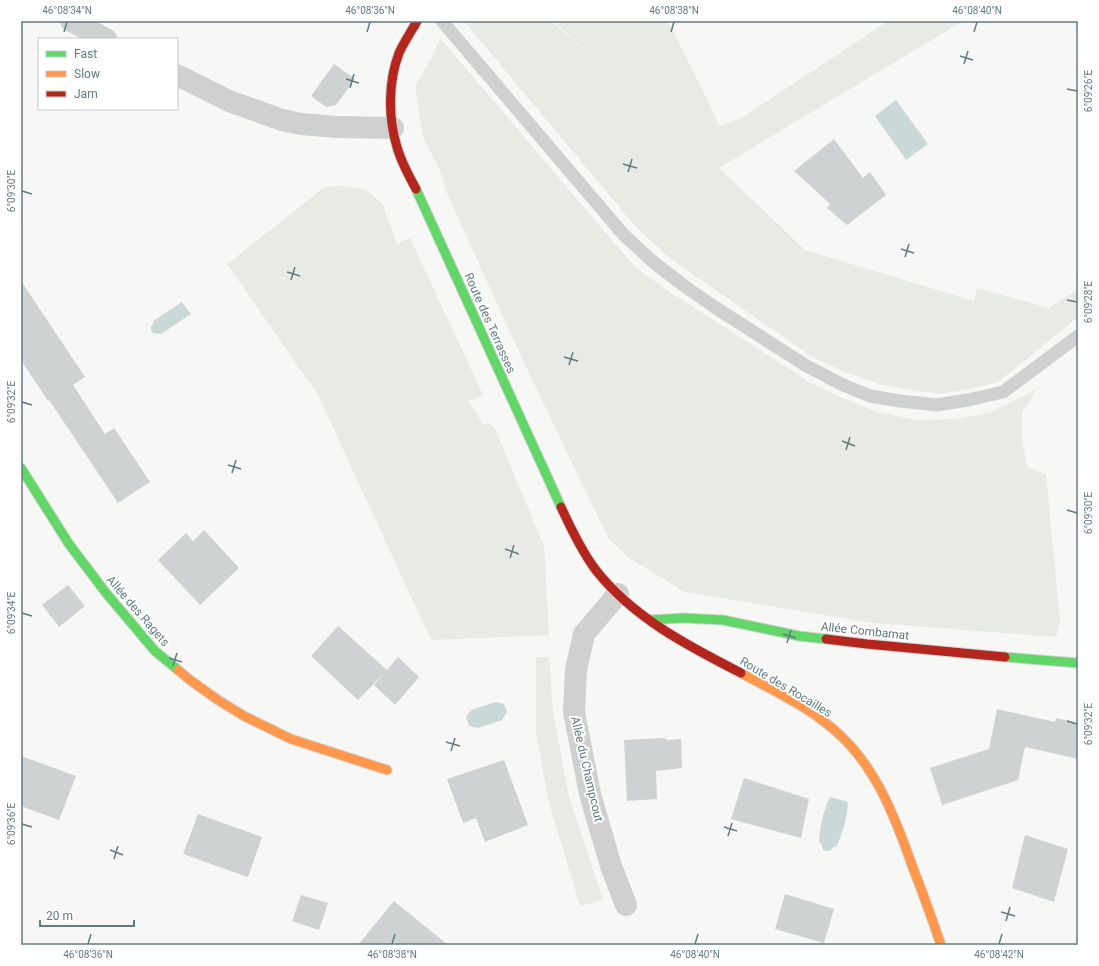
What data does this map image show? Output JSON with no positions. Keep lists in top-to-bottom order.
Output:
{
  "streets": {
    "street": [
      "Route des Terrasses",
      "Allée des Ragets",
      "Allée Combamat",
      "Route des Rocailles",
      "Allée du Champcout"
    ]
  },
  "crossings": [
    ["Route des Terrasses", "Route des Rocailles"],
    ["Route des Terrasses", "Allée du Champcout"],
    ["Allée Combamat", "Route des Rocailles"]
  ],
  "legend": ["Fast", "Slow", "Jam"],
  "scale_bar": "20 m",
  "coordinates": [
    "46°08'34\"N",
    "46°08'36\"N",
    "46°08'38\"N",
    "46°08'40\"N",
    "6°09'26\"E",
    "6°09'30\"E",
    "6°09'28\"E",
    "6°09'32\"E",
    "6°09'34\"E",
    "6°09'36\"E",
    "46°08'42\"N"
  ]
}
